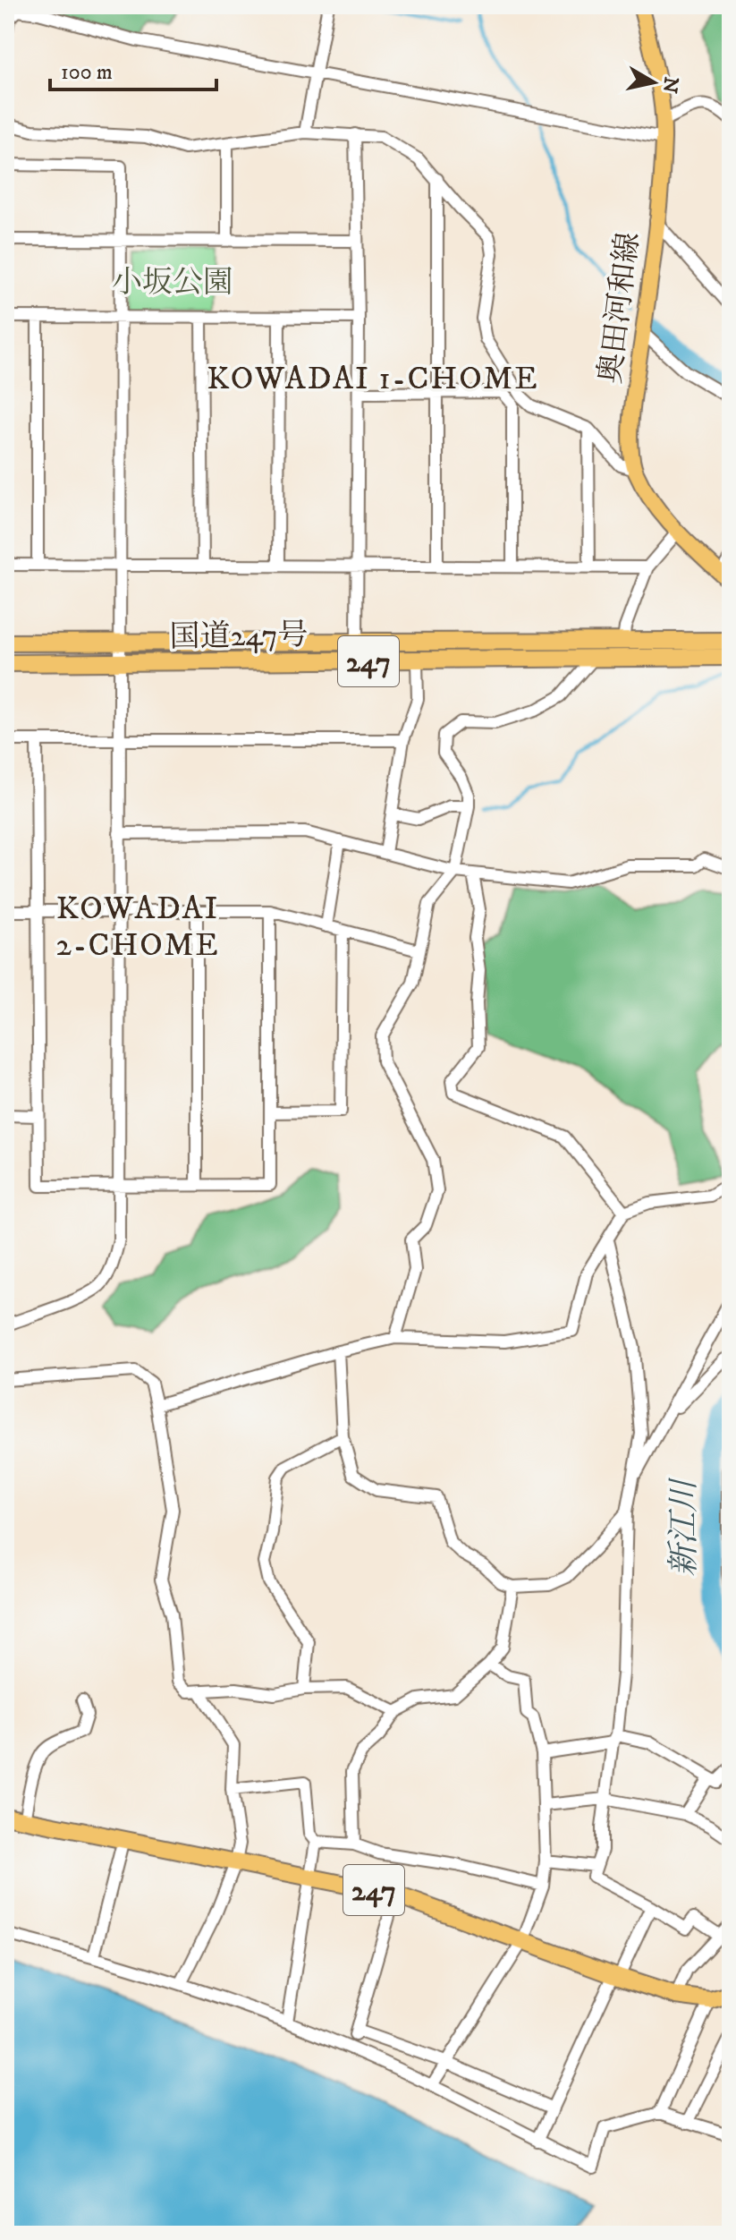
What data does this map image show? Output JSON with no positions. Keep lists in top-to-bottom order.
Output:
{
  "streets": {
    "highway": ["国道247号", "247"],
    "main road": ["奥田河和線"]
  },
  "districts": ["KOWADAI 1-CHOME", "KOWADAI 2-CHOME"],
  "water": ["新江川"],
  "parks": ["小坂公園"],
  "scale_bar": "100 m",
  "north": "right"
}
